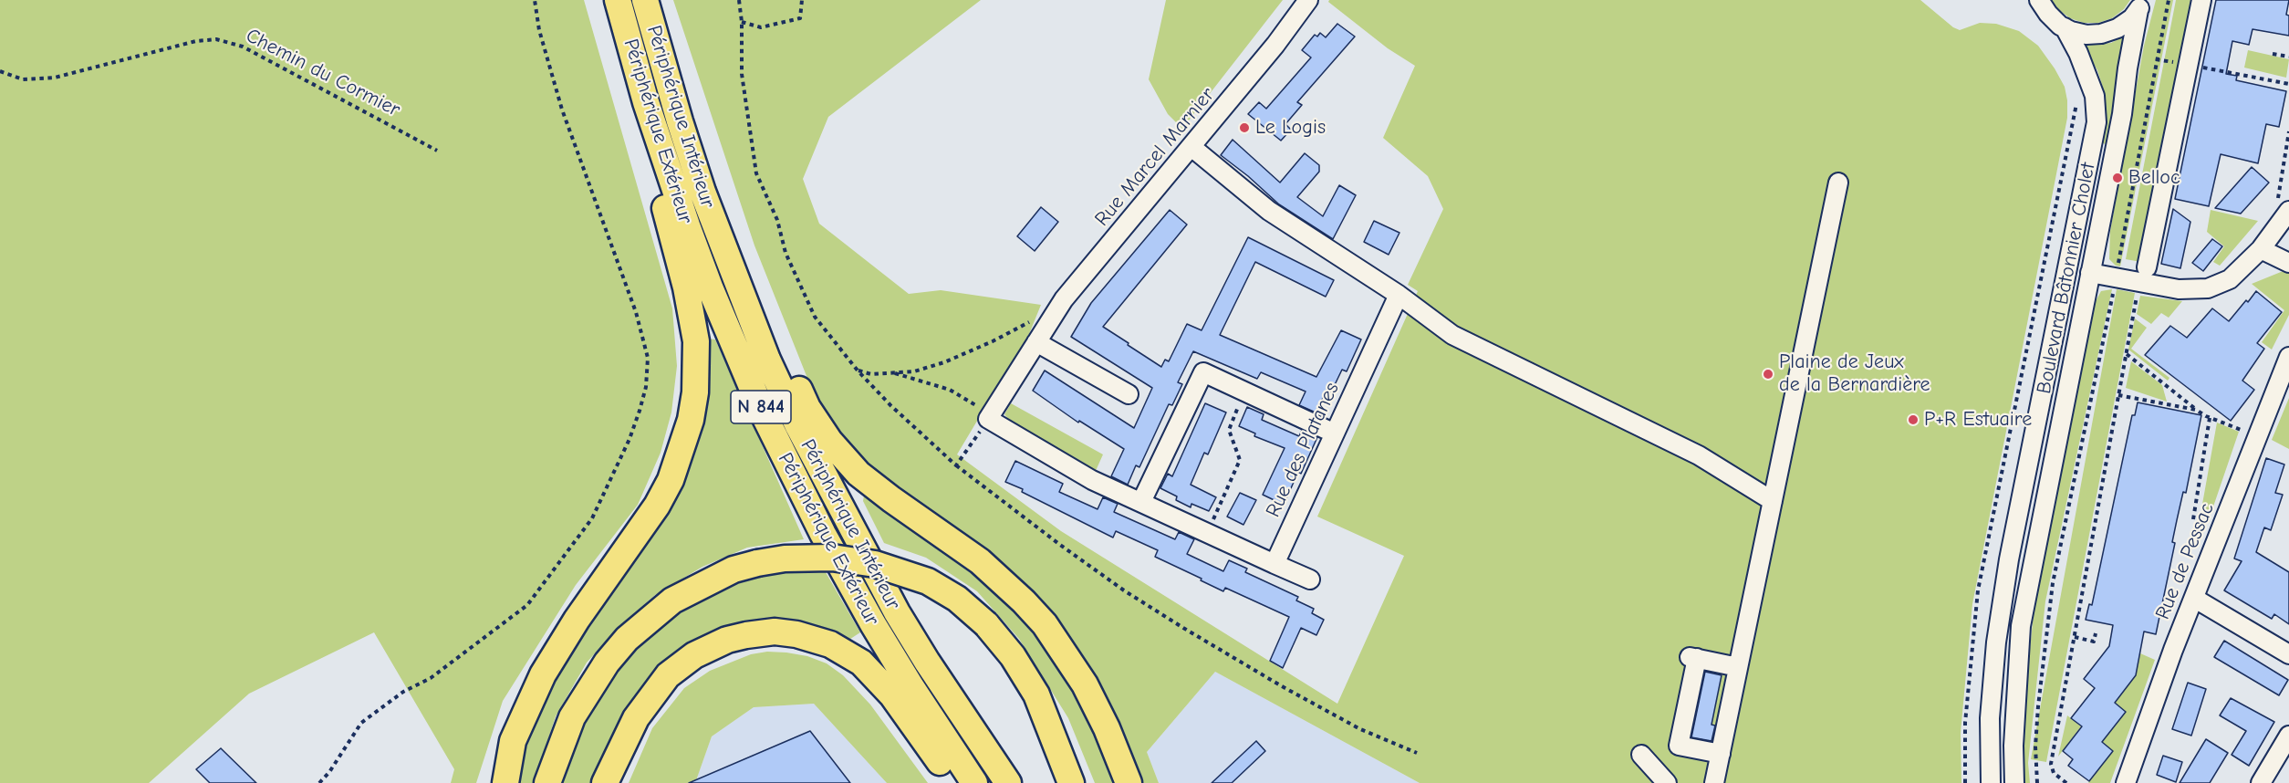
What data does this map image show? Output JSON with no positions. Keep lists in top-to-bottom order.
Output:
{
  "streets": {
    "highway": ["Périphérique Intérieur", "Périphérique Extérieur", "N 844"],
    "street": [
      "Rue Marcel Marnier",
      "Boulevard Bâtonnier Cholet",
      "Rue des Platanes",
      "Rue de Pessac"
    ],
    "path": ["Chemin du Cormier"]
  },
  "places": [
    "Le Logis",
    "Belloc",
    "Plaine de Jeux de la Bernardière",
    "P+R Estuaire"
  ]
}
